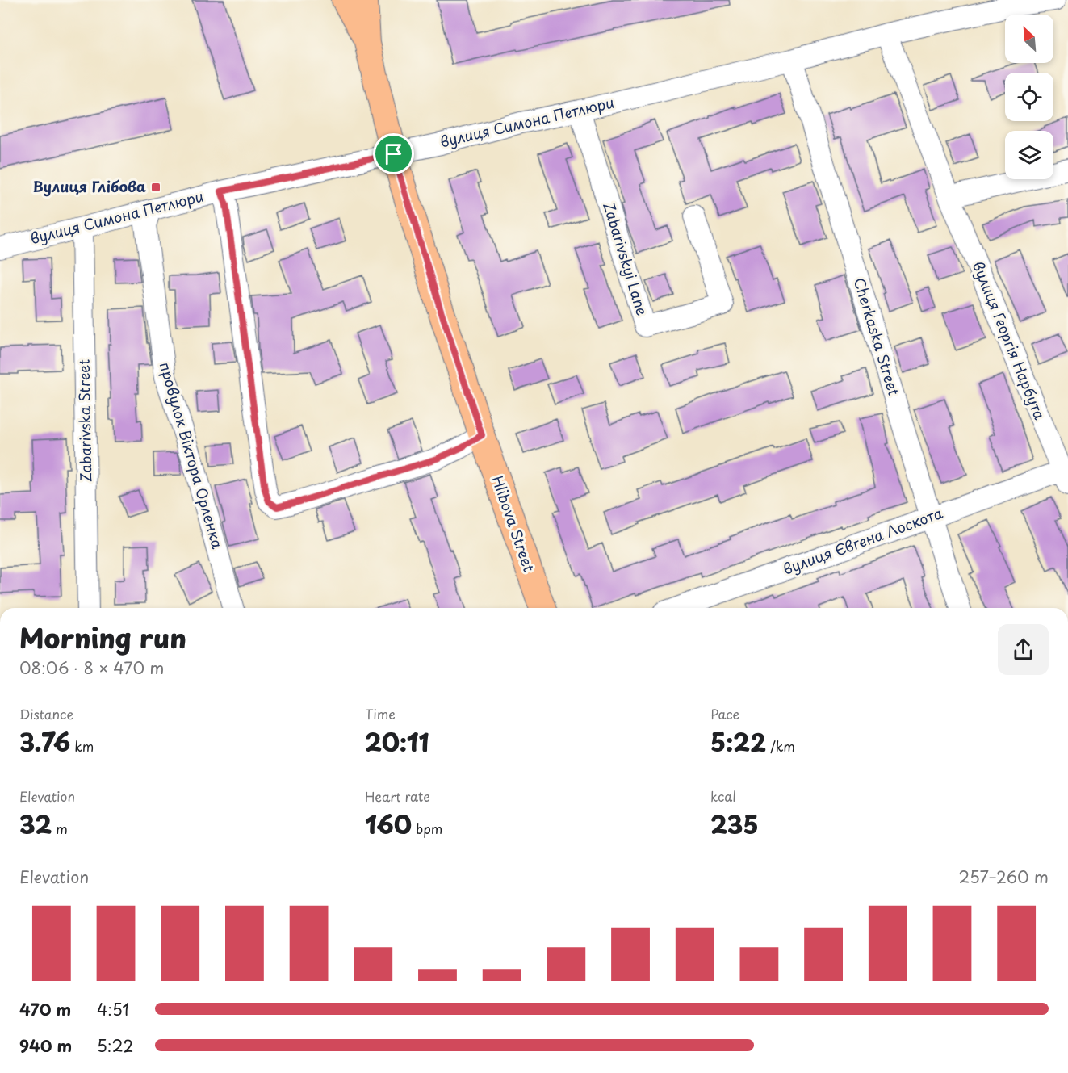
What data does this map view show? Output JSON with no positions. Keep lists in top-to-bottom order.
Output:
{
  "streets": {
    "main road": ["Hlibova Street"],
    "street": [
      "вулиця Симона Петлюри",
      "Zabarivskyi Lane",
      "Cherkaska Street",
      "вулиця Георгія Нарбута",
      "Zabarivska Street",
      "провулок Віктора Орленка",
      "вулиця Євгена Лоскота"
    ]
  },
  "crossings": [
    ["вулиця Симона Петлюри", "Zabarivskyi Lane"],
    ["вулиця Симона Петлюри", "Cherkaska Street"],
    ["вулиця Симона Петлюри", "вулиця Георгія Нарбута"],
    ["вулиця Симона Петлюри", "Zabarivska Street"],
    ["вулиця Симона Петлюри", "провулок Віктора Орленка"],
    ["вулиця Симона Петлюри", "Hlibova Street"],
    ["Cherkaska Street", "вулиця Євгена Лоскота"],
    ["вулиця Георгія Нарбута", "вулиця Євгена Лоскота"]
  ],
  "places": {
    "transit": ["Вулиця Глібова"]
  },
  "north": "top left",
  "page": {
    "heading": ["Morning run", "08:06 · 8 × 470 m"],
    "stats": [
      ["Distance", "3.76 km"],
      ["Time", "20:11"],
      ["Pace", "5:22 /km"],
      ["Elevation", "32 m"],
      ["Heart rate", "160 bpm"],
      ["kcal", "235"]
    ],
    "chart": ["Elevation", "257–260 m"],
    "list": [
      {
        "name": "470 m",
        "note": "4:51"
      },
      {
        "name": "940 m",
        "note": "5:22"
      }
    ]
  }
}
